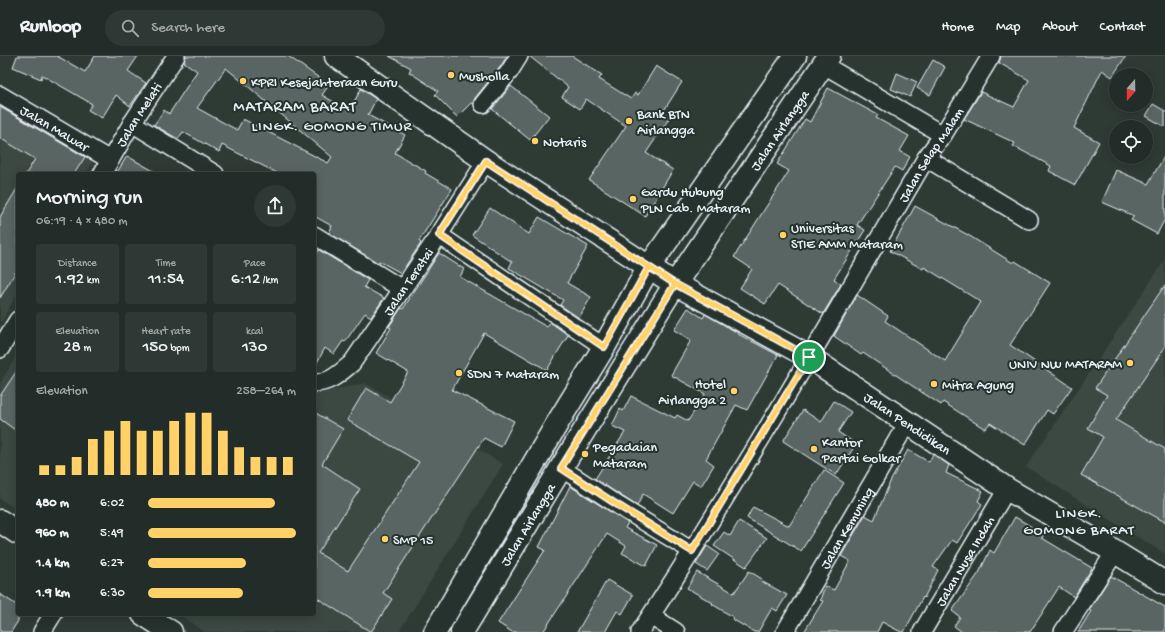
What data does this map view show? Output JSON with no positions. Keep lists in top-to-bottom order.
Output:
{
  "streets": {
    "main road": ["Jalan Airlangga", "Jalan Pendidikan"],
    "street": [
      "Jalan Melati",
      "Jalan Mawar",
      "Jalan Selap Malam",
      "Jalan Teratai",
      "Jalan Kemuning",
      "Jalan Nusa Indah"
    ]
  },
  "crossings": [
    ["Jalan Melati", "Jalan Mawar"],
    ["Jalan Airlangga", "Jalan Pendidikan"],
    ["Jalan Selap Malam", "Jalan Pendidikan"],
    ["Jalan Teratai", "Jalan Pendidikan"],
    ["Jalan Pendidikan", "Jalan Kemuning"],
    ["Jalan Pendidikan", "Jalan Nusa Indah"]
  ],
  "districts": ["MATARAM BARAT", "LINGK. GOMONG TIMUR", "LINGK. GOMONG BARAT"],
  "places": [
    "Musholla",
    "KPRI Kesejahteraan Guru",
    "Bank BTN Airlangga",
    "Notaris",
    "Gardu Hubung PLN Cab. Mataram",
    "Universitas STIE AMM Mataram",
    "UNIV NW MATARAM",
    "SDN 7 Mataram",
    "Mitra Agung",
    "Hotel Airlangga 2",
    "Kantor Partai Golkar",
    "Pegadaian Mataram",
    "SMP 15"
  ],
  "north": "bottom",
  "page": {
    "header": "Runloop",
    "search": "Search here",
    "nav": [
      "Home",
      "Map",
      "About",
      "Contact"
    ],
    "heading": ["Morning run", "06:19 · 4 × 480 m"],
    "stats": [
      ["Distance", "1.92 km"],
      ["Time", "11:54"],
      ["Pace", "6:12 /km"],
      ["Elevation", "28 m"],
      ["Heart rate", "150 bpm"],
      ["kcal", "130"]
    ],
    "chart": ["Elevation", "258–264 m"],
    "list": [
      {
        "name": "480 m",
        "note": "6:02"
      },
      {
        "name": "960 m",
        "note": "5:49"
      },
      {
        "name": "1.4 km",
        "note": "6:27"
      },
      {
        "name": "1.9 km",
        "note": "6:30"
      }
    ]
  }
}
